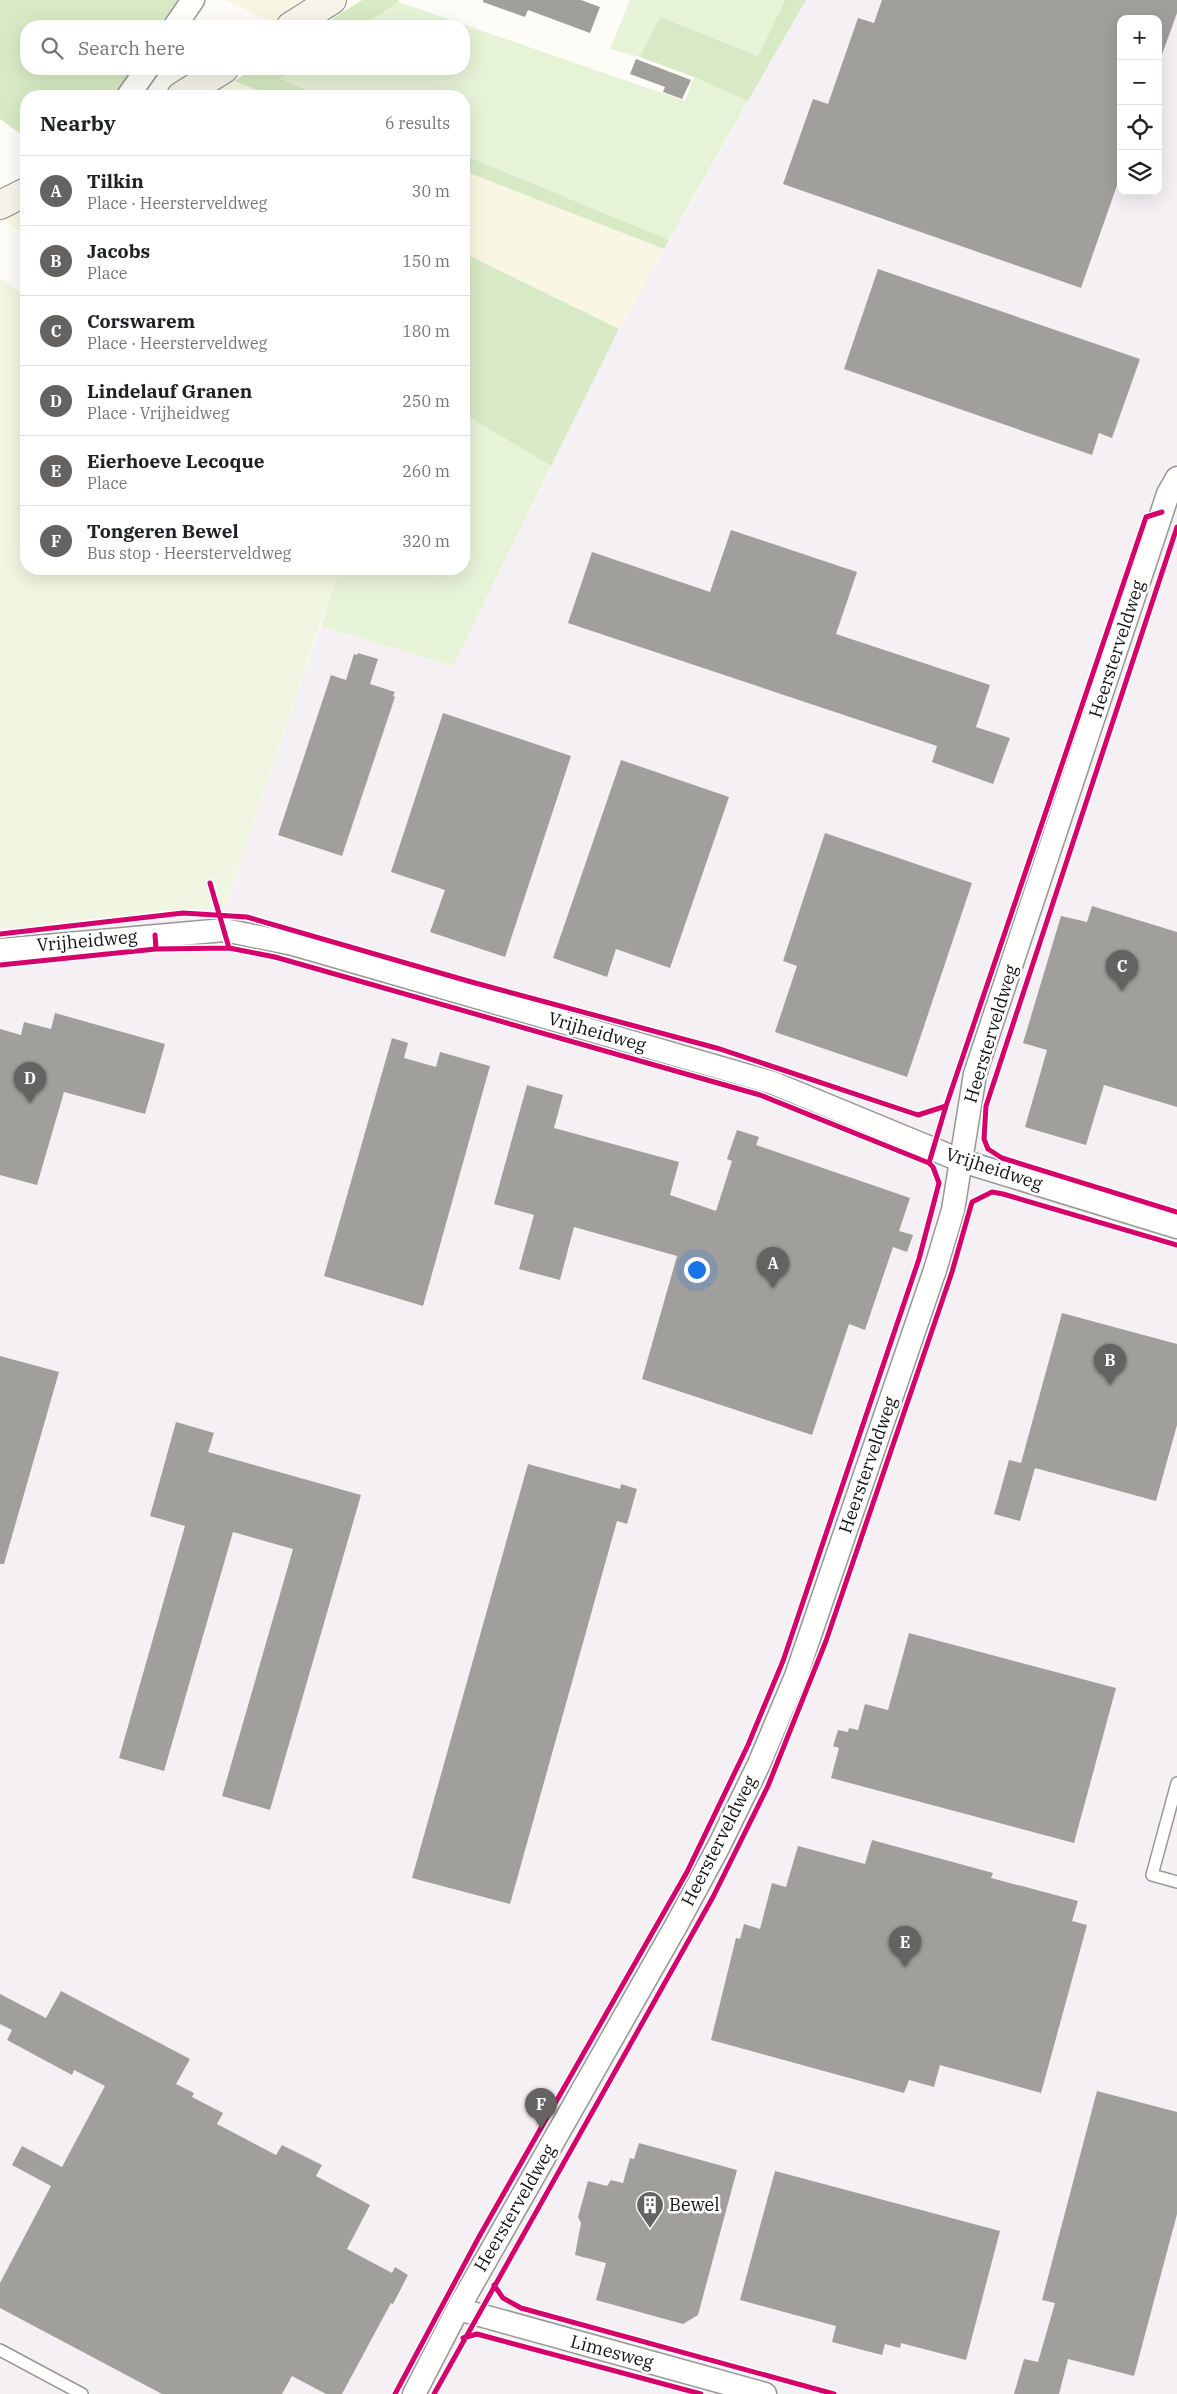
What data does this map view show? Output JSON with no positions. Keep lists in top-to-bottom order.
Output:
{
  "streets": {
    "street": ["Heersterveldweg", "Vrijheidweg", "Limesweg"]
  },
  "crossings": [
    ["Heersterveldweg", "Vrijheidweg"],
    ["Heersterveldweg", "Limesweg"]
  ],
  "places": {
    "building": ["Bewel"]
  },
  "page": {
    "map_buttons": ["+", "−"],
    "search": "Search here",
    "heading": ["Nearby", "6 results"],
    "list": [
      {
        "mark": "A",
        "name": "Tilkin",
        "note": "Place · Heersterveldweg",
        "value": "30 m"
      },
      {
        "mark": "B",
        "name": "Jacobs",
        "note": "Place",
        "value": "150 m"
      },
      {
        "mark": "C",
        "name": "Corswarem",
        "note": "Place · Heersterveldweg",
        "value": "180 m"
      },
      {
        "mark": "D",
        "name": "Lindelauf Granen",
        "note": "Place · Vrijheidweg",
        "value": "250 m"
      },
      {
        "mark": "E",
        "name": "Eierhoeve Lecoque",
        "note": "Place",
        "value": "260 m"
      },
      {
        "mark": "F",
        "name": "Tongeren Bewel",
        "note": "Bus stop · Heersterveldweg",
        "value": "320 m"
      }
    ],
    "pins": [
      "C",
      "D",
      "A",
      "B",
      "E",
      "F"
    ]
  }
}
